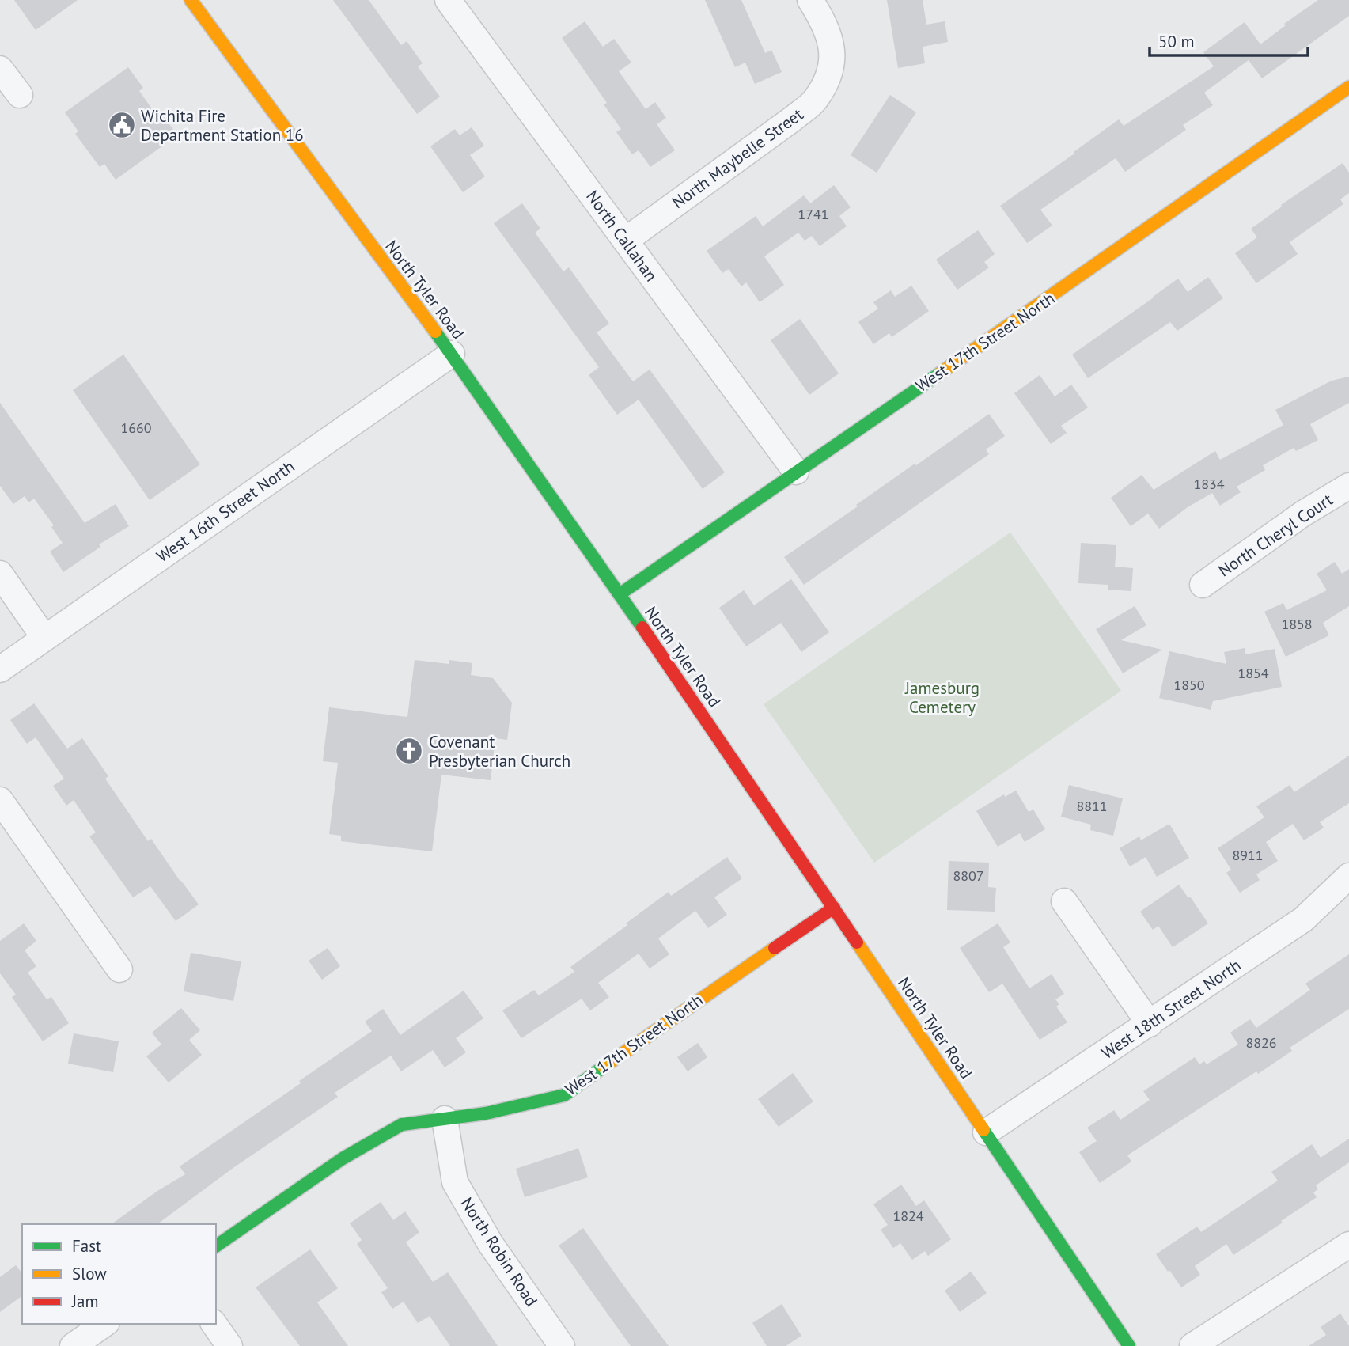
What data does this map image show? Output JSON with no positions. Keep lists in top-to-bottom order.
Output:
{
  "streets": {
    "main road": ["North Tyler Road", "West 17th Street North"],
    "street": [
      "North Maybelle Street",
      "North Callahan",
      "West 16th Street North",
      "North Cheryl Court",
      "West 18th Street North",
      "North Robin Road"
    ]
  },
  "crossings": [
    ["North Maybelle Street", "North Callahan"],
    ["North Callahan", "West 17th Street North"],
    ["North Tyler Road", "West 17th Street North"],
    ["North Tyler Road", "West 16th Street North"],
    ["North Tyler Road", "West 18th Street North"],
    ["West 17th Street North", "North Robin Road"]
  ],
  "parks": ["Jamesburg Cemetery"],
  "places": {
    "public building": ["Wichita Fire Department Station 16"],
    "church": ["Covenant Presbyterian Church"]
  },
  "house_numbers": [
    "1741",
    "1660",
    "1834",
    "1858",
    "1854",
    "1850",
    "8811",
    "8911",
    "8807",
    "8826",
    "1824"
  ],
  "legend": ["Fast", "Slow", "Jam"],
  "scale_bar": "50 m"
}
